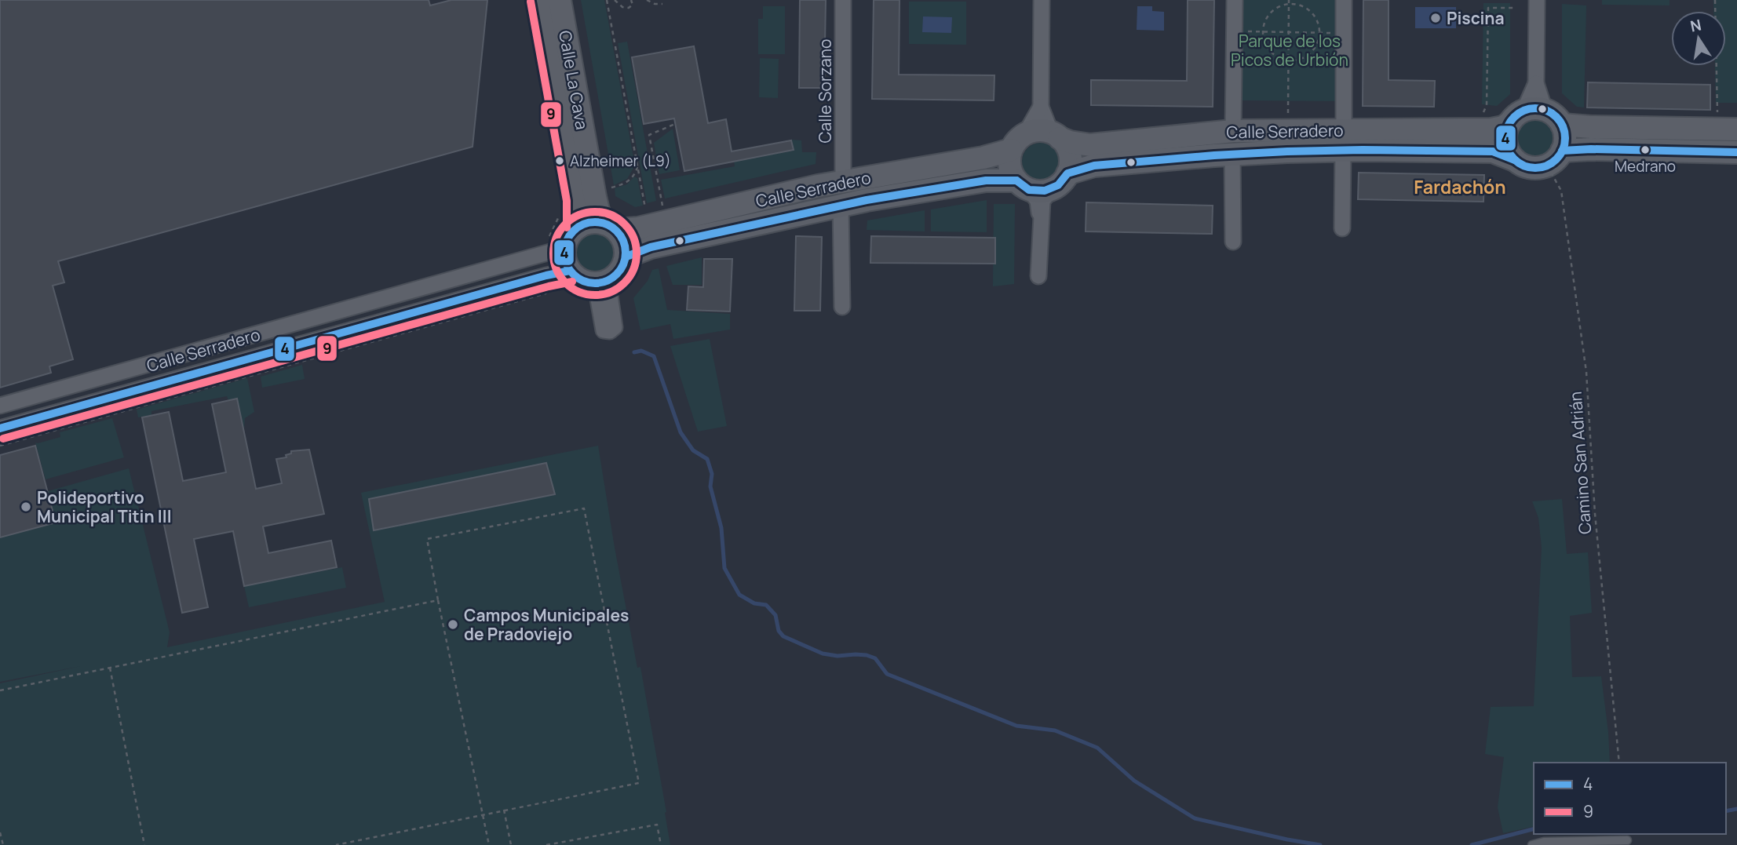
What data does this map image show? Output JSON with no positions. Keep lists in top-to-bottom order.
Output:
{
  "streets": {
    "main road": ["Calle La Cava", "Calle Serradero"],
    "street": ["Calle Sorzano"],
    "path": ["Camino San Adrián"]
  },
  "crossings": [
    ["Calle La Cava", "Calle Serradero"],
    ["Calle Sorzano", "Calle Serradero"],
    ["Calle Serradero", "Camino San Adrián"]
  ],
  "districts": ["Fardachón"],
  "parks": ["Parque de los Picos de Urbión"],
  "places": [
    "Piscina",
    "Medrano",
    "Alzheimer (L9)",
    "Polideportivo Municipal Titin III",
    "Campos Municipales de Pradoviejo"
  ],
  "lines": ["transit line 9", "transit line 4"],
  "legend": ["4", "9"],
  "north": "top"
}
